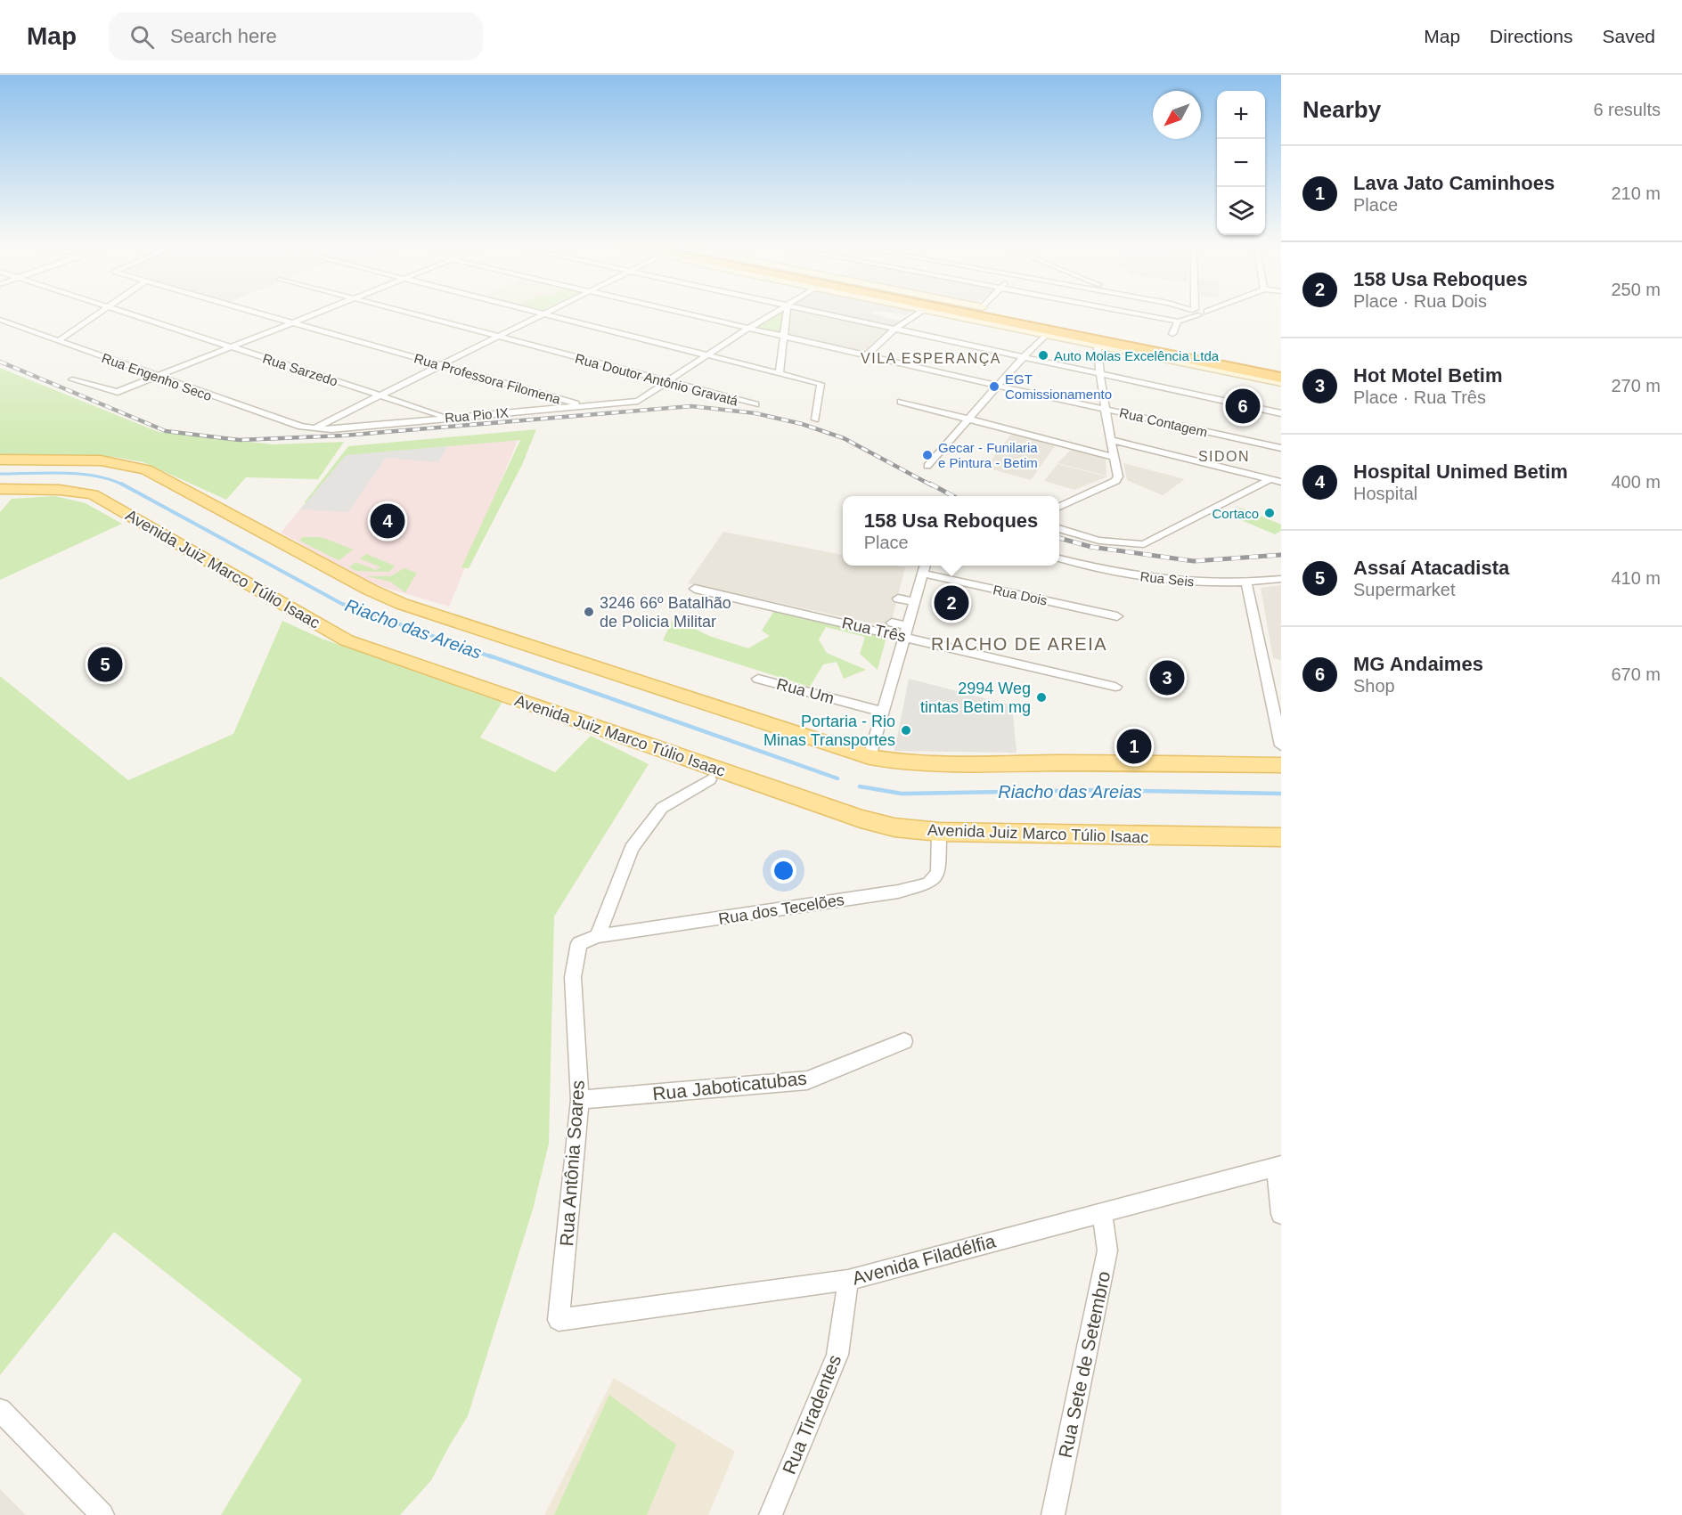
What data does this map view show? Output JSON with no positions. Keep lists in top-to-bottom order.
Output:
{
  "streets": {
    "main road": ["Avenida Juiz Marco Túlio Isaac"],
    "street": [
      "Rua Sarzedo",
      "Rua Engenho Seco",
      "Rua Professora Filomena",
      "Rua Doutor Antônio Gravatá",
      "Rua Pio IX",
      "Rua Contagem",
      "Rua Seis",
      "Rua Dois",
      "Rua Três",
      "Rua Um",
      "Rua dos Tecelões",
      "Rua Jaboticatubas",
      "Rua Antônia Soares",
      "Avenida Filadélfia",
      "Rua Sete de Setembro",
      "Rua Tiradentes"
    ]
  },
  "crossings": [
    ["Rua Sarzedo", "Rua Pio IX"],
    ["Rua Engenho Seco", "Rua Pio IX"],
    ["Rua Professora Filomena", "Rua Pio IX"],
    ["Rua Doutor Antônio Gravatá", "Rua Pio IX"],
    ["Avenida Juiz Marco Túlio Isaac", "Rua dos Tecelões"],
    ["Rua dos Tecelões", "Rua Antônia Soares"],
    ["Rua Jaboticatubas", "Rua Antônia Soares"],
    ["Rua Antônia Soares", "Avenida Filadélfia"],
    ["Avenida Filadélfia", "Rua Sete de Setembro"],
    ["Avenida Filadélfia", "Rua Tiradentes"]
  ],
  "districts": ["VILA ESPERANÇA", "SIDON", "RIACHO DE AREIA"],
  "water": ["Riacho das Areias"],
  "places": [
    "Auto Molas Excelência Ltda",
    "EGT Comissionamento",
    "Gecar - Funilaria e Pintura - Betim",
    "Cortaco",
    "3246 66º Batalhão de Policia Militar",
    "2994 Weg tintas Betim mg",
    "Portaria - Rio Minas Transportes"
  ],
  "north": "bottom left",
  "page": {
    "header": "Map",
    "search": "Search here",
    "nav": ["Map", "Directions", "Saved"],
    "heading": ["Nearby", "6 results"],
    "map_buttons": ["+", "−"],
    "list": [
      {
        "mark": "1",
        "name": "Lava Jato Caminhoes",
        "note": "Place",
        "value": "210 m"
      },
      {
        "mark": "2",
        "name": "158 Usa Reboques",
        "note": "Place · Rua Dois",
        "value": "250 m"
      },
      {
        "mark": "3",
        "name": "Hot Motel Betim",
        "note": "Place · Rua Três",
        "value": "270 m"
      },
      {
        "mark": "4",
        "name": "Hospital Unimed Betim",
        "note": "Hospital",
        "value": "400 m"
      },
      {
        "mark": "5",
        "name": "Assaí Atacadista",
        "note": "Supermarket",
        "value": "410 m"
      },
      {
        "mark": "6",
        "name": "MG Andaimes",
        "note": "Shop",
        "value": "670 m"
      }
    ],
    "pins": [
      "6",
      "4",
      "2",
      "5",
      "3",
      "1"
    ],
    "popup": ["158 Usa Reboques", "Place"]
  }
}
